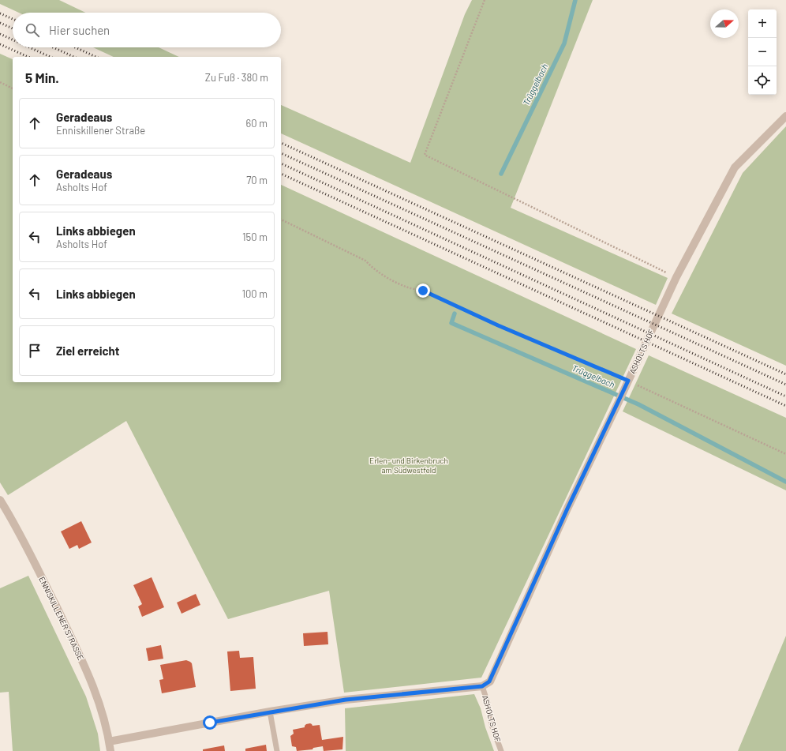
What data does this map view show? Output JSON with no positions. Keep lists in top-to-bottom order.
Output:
{
  "streets": {
    "street": ["ASHOLTS HOF", "ENNISKILLENER STRASSE"]
  },
  "water": ["Trüggelbach"],
  "parks": ["Erlen- und Birkenbruch am Südwestfeld"],
  "north": "right",
  "page": {
    "map_buttons": ["+", "−"],
    "search": "Hier suchen",
    "heading": ["5 Min.", "Zu Fuß · 380 m"],
    "list": [
      ["Geradeaus", "Enniskillener Straße", "60 m"],
      ["Geradeaus", "Asholts Hof", "70 m"],
      ["Links abbiegen", "Asholts Hof", "150 m"],
      ["Links abbiegen", "100 m"],
      "Ziel erreicht"
    ]
  }
}
